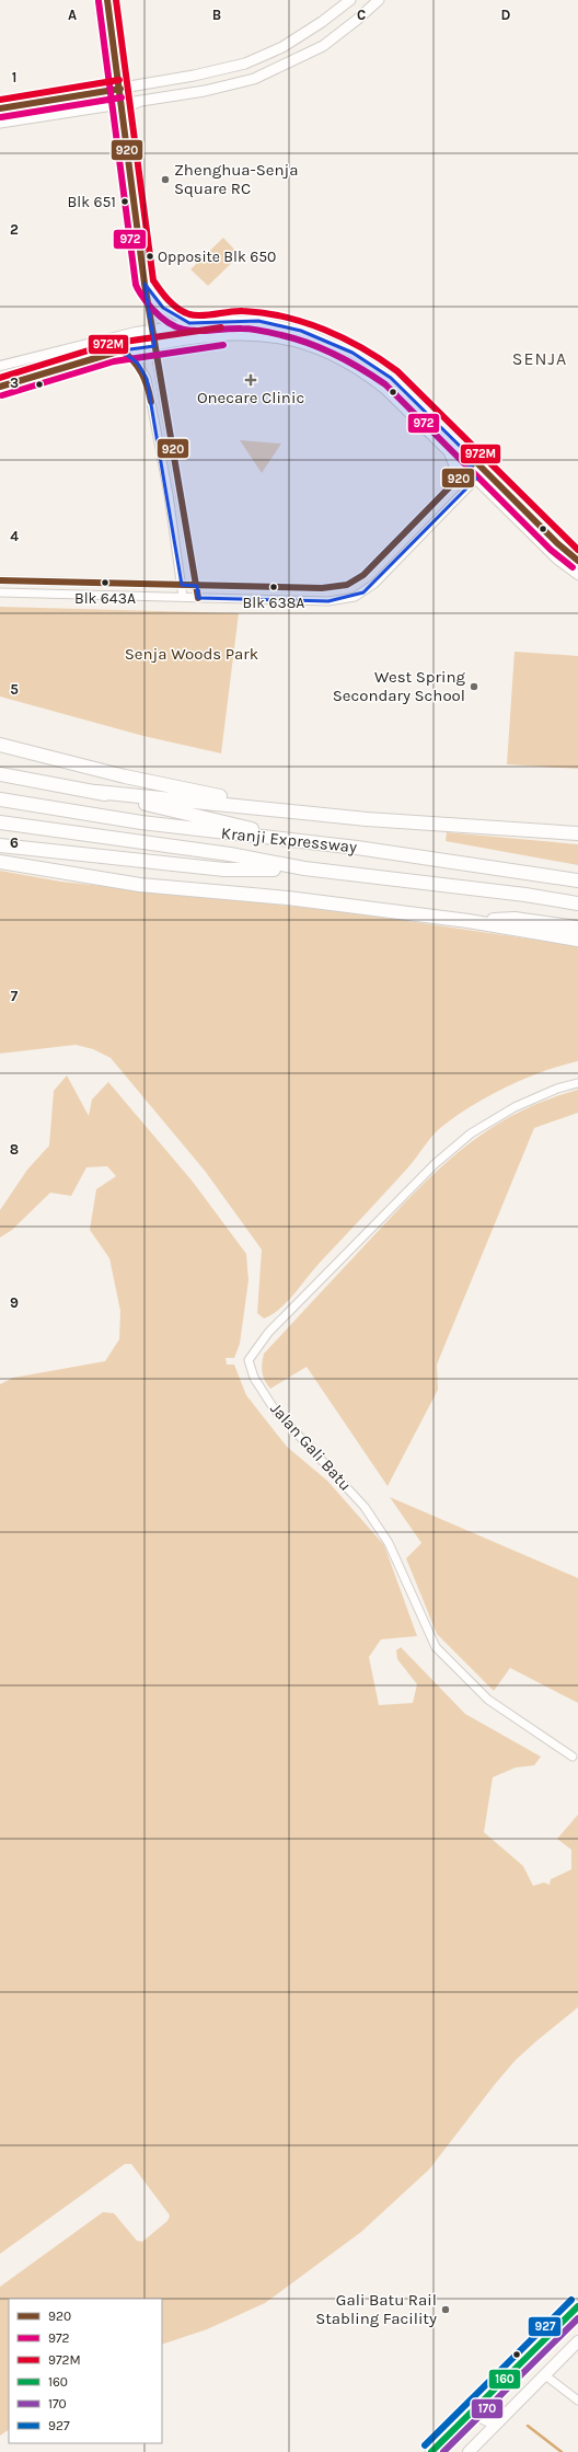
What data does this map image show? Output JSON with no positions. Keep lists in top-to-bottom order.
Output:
{
  "streets": {
    "highway": ["Kranji Expressway"],
    "street": ["Jalan Gali Batu"]
  },
  "districts": ["SENJA"],
  "parks": ["Senja Woods Park"],
  "places": {
    "other": [
      "Zhenghua-Senja Square RC",
      "Blk 651",
      "Opposite Blk 650",
      "Blk 643A",
      "Blk 638A",
      "West Spring Secondary School",
      "Gali Batu Rail Stabling Facility"
    ],
    "health": ["Onecare Clinic"]
  },
  "lines": [
    "transit line 920",
    "transit line 972M",
    "transit line 972",
    "transit line 927",
    "transit line 160",
    "transit line 170"
  ],
  "legend": [
    "920",
    "972",
    "972M",
    "160",
    "170",
    "927"
  ],
  "grid": {
    "columns": [
      "A",
      "B",
      "C",
      "D"
    ],
    "rows": [
      "1",
      "2",
      "3",
      "4",
      "5",
      "6",
      "7",
      "8",
      "9"
    ]
  }
}
